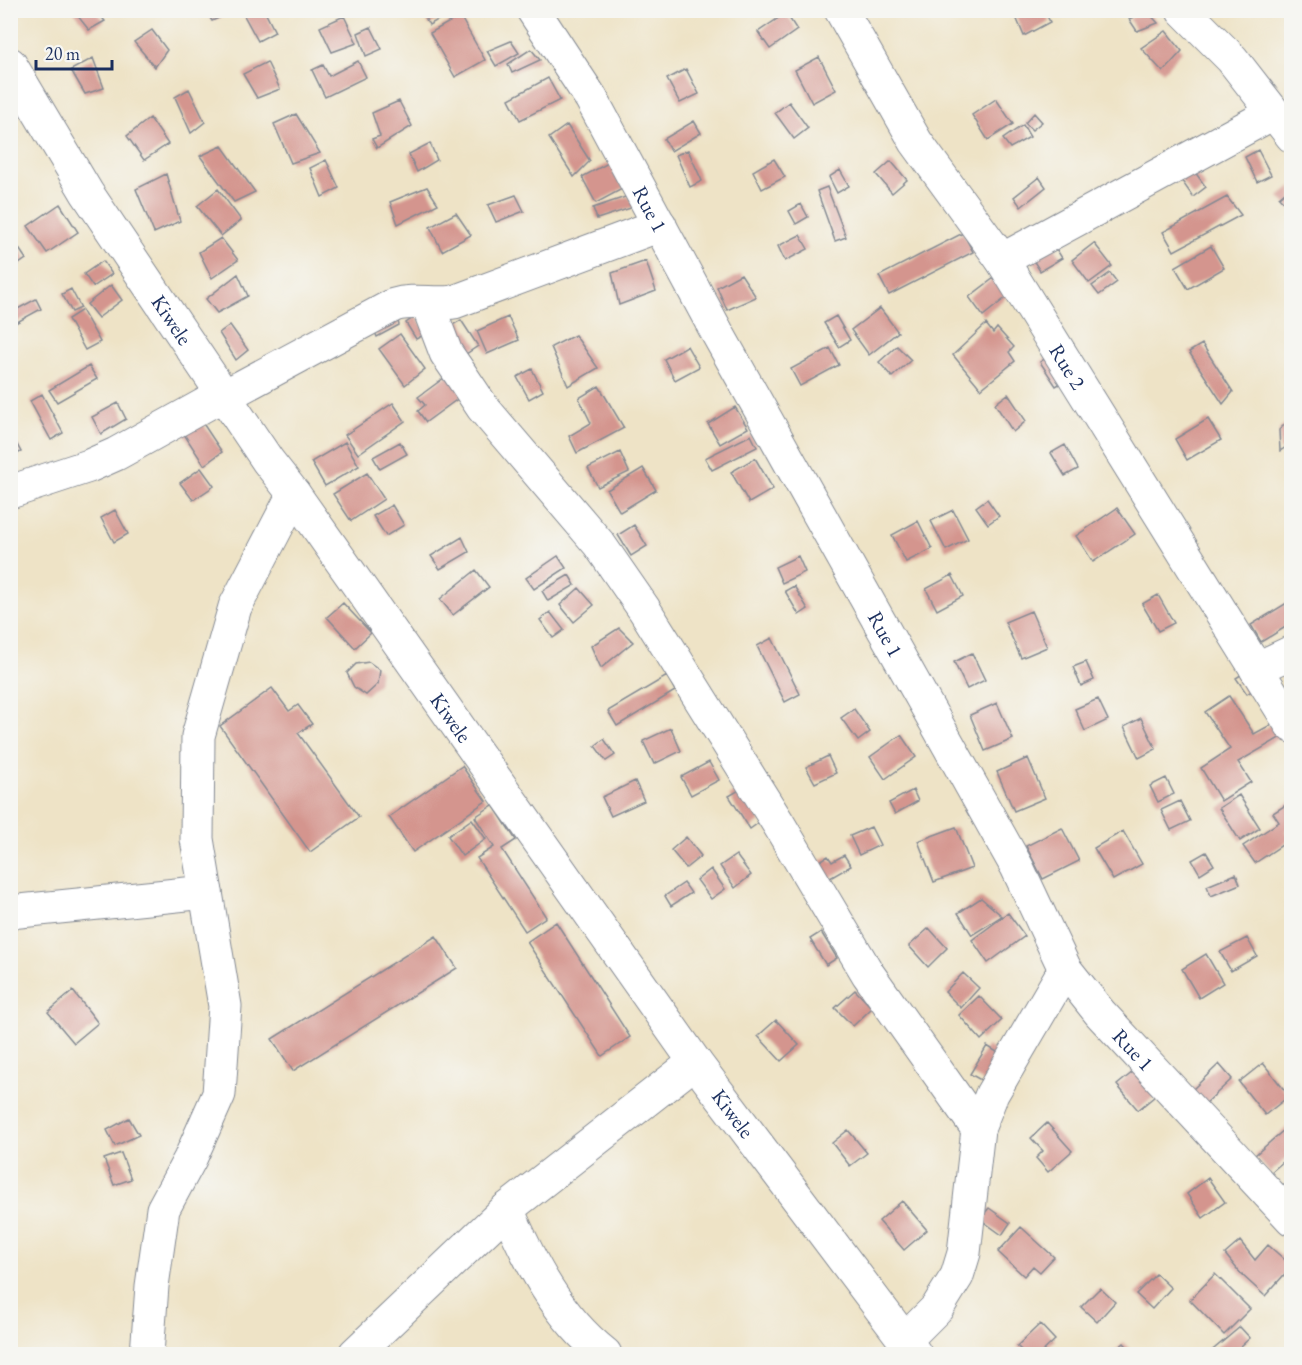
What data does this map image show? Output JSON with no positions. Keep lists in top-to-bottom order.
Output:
{
  "streets": {
    "street": ["Rue 1", "Kiwele", "Rue 2"]
  },
  "scale_bar": "20 m"
}
